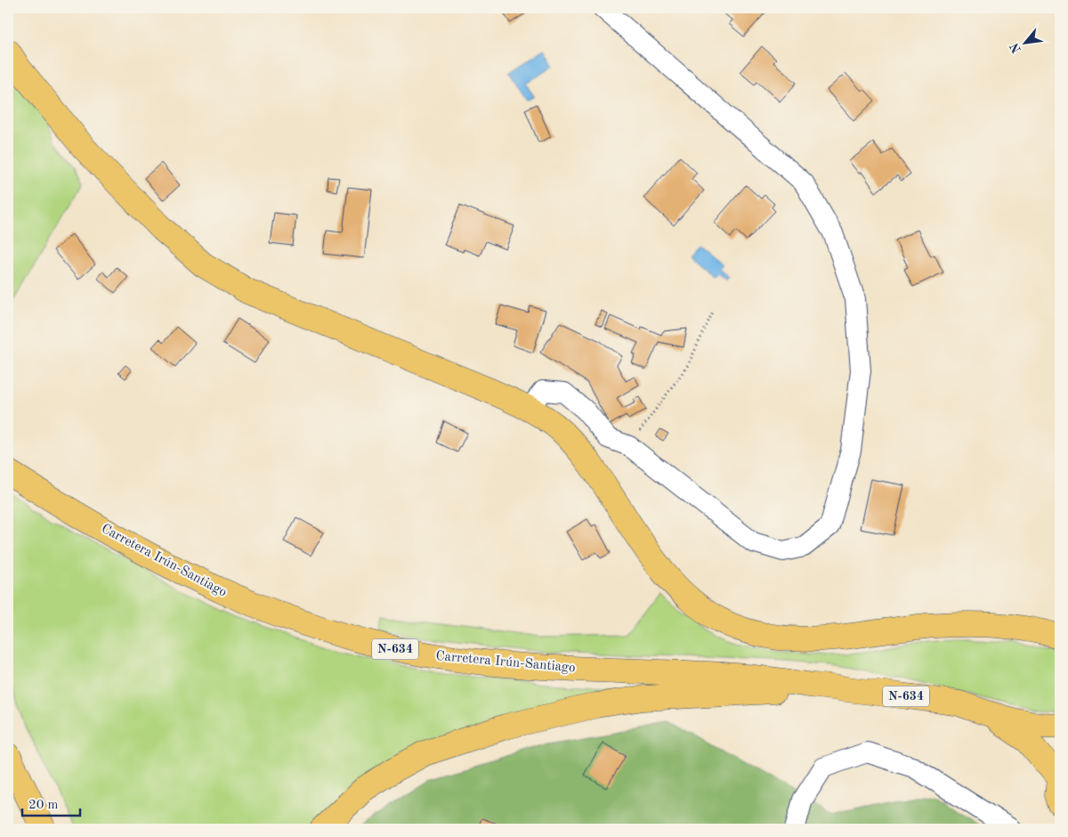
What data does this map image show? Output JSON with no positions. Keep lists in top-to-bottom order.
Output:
{
  "streets": {
    "highway": ["Carretera Irún-Santiago", "N-634"]
  },
  "crossings": [
    ["Carretera Irún-Santiago", "N-634"]
  ],
  "scale_bar": "20 m",
  "north": "bottom left"
}
